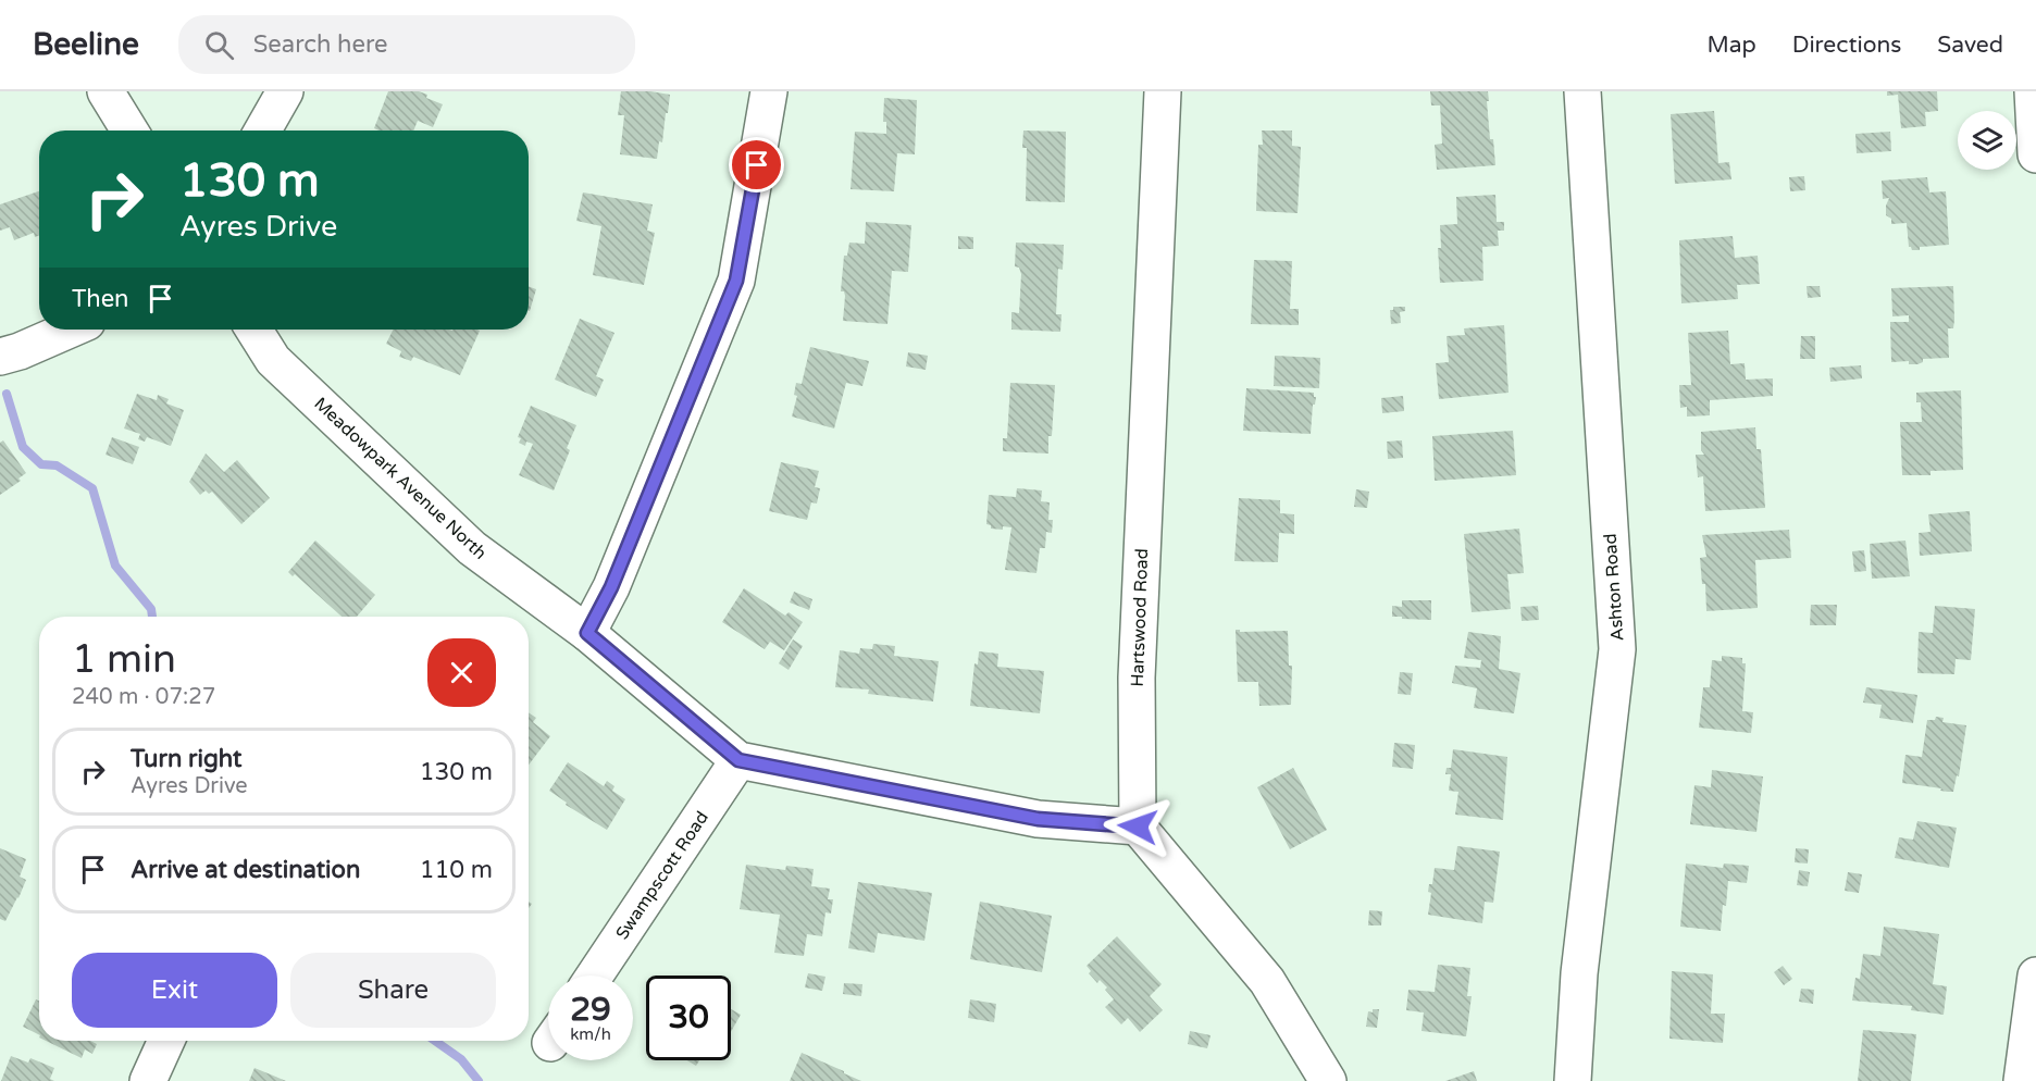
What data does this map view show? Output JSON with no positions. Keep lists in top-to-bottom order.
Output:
{
  "streets": {
    "street": [
      "Meadowpark Avenue North",
      "Ashton Road",
      "Hartswood Road",
      "Swampscott Road"
    ]
  },
  "crossings": [
    ["Meadowpark Avenue North", "Hartswood Road"],
    ["Meadowpark Avenue North", "Swampscott Road"]
  ],
  "page": {
    "header": "Beeline",
    "search": "Search here",
    "nav": ["Map", "Directions", "Saved"],
    "turn": ["130 m", "Ayres Drive"],
    "then": "Then",
    "heading": ["1 min", "240 m · 07:27"],
    "list": [
      {
        "name": "Turn right",
        "note": "Ayres Drive",
        "value": "130 m"
      },
      {
        "name": "Arrive at destination",
        "value": "110 m"
      }
    ],
    "buttons": ["Exit", "Share"],
    "speed": "29 km/h",
    "limit": "30"
  }
}
